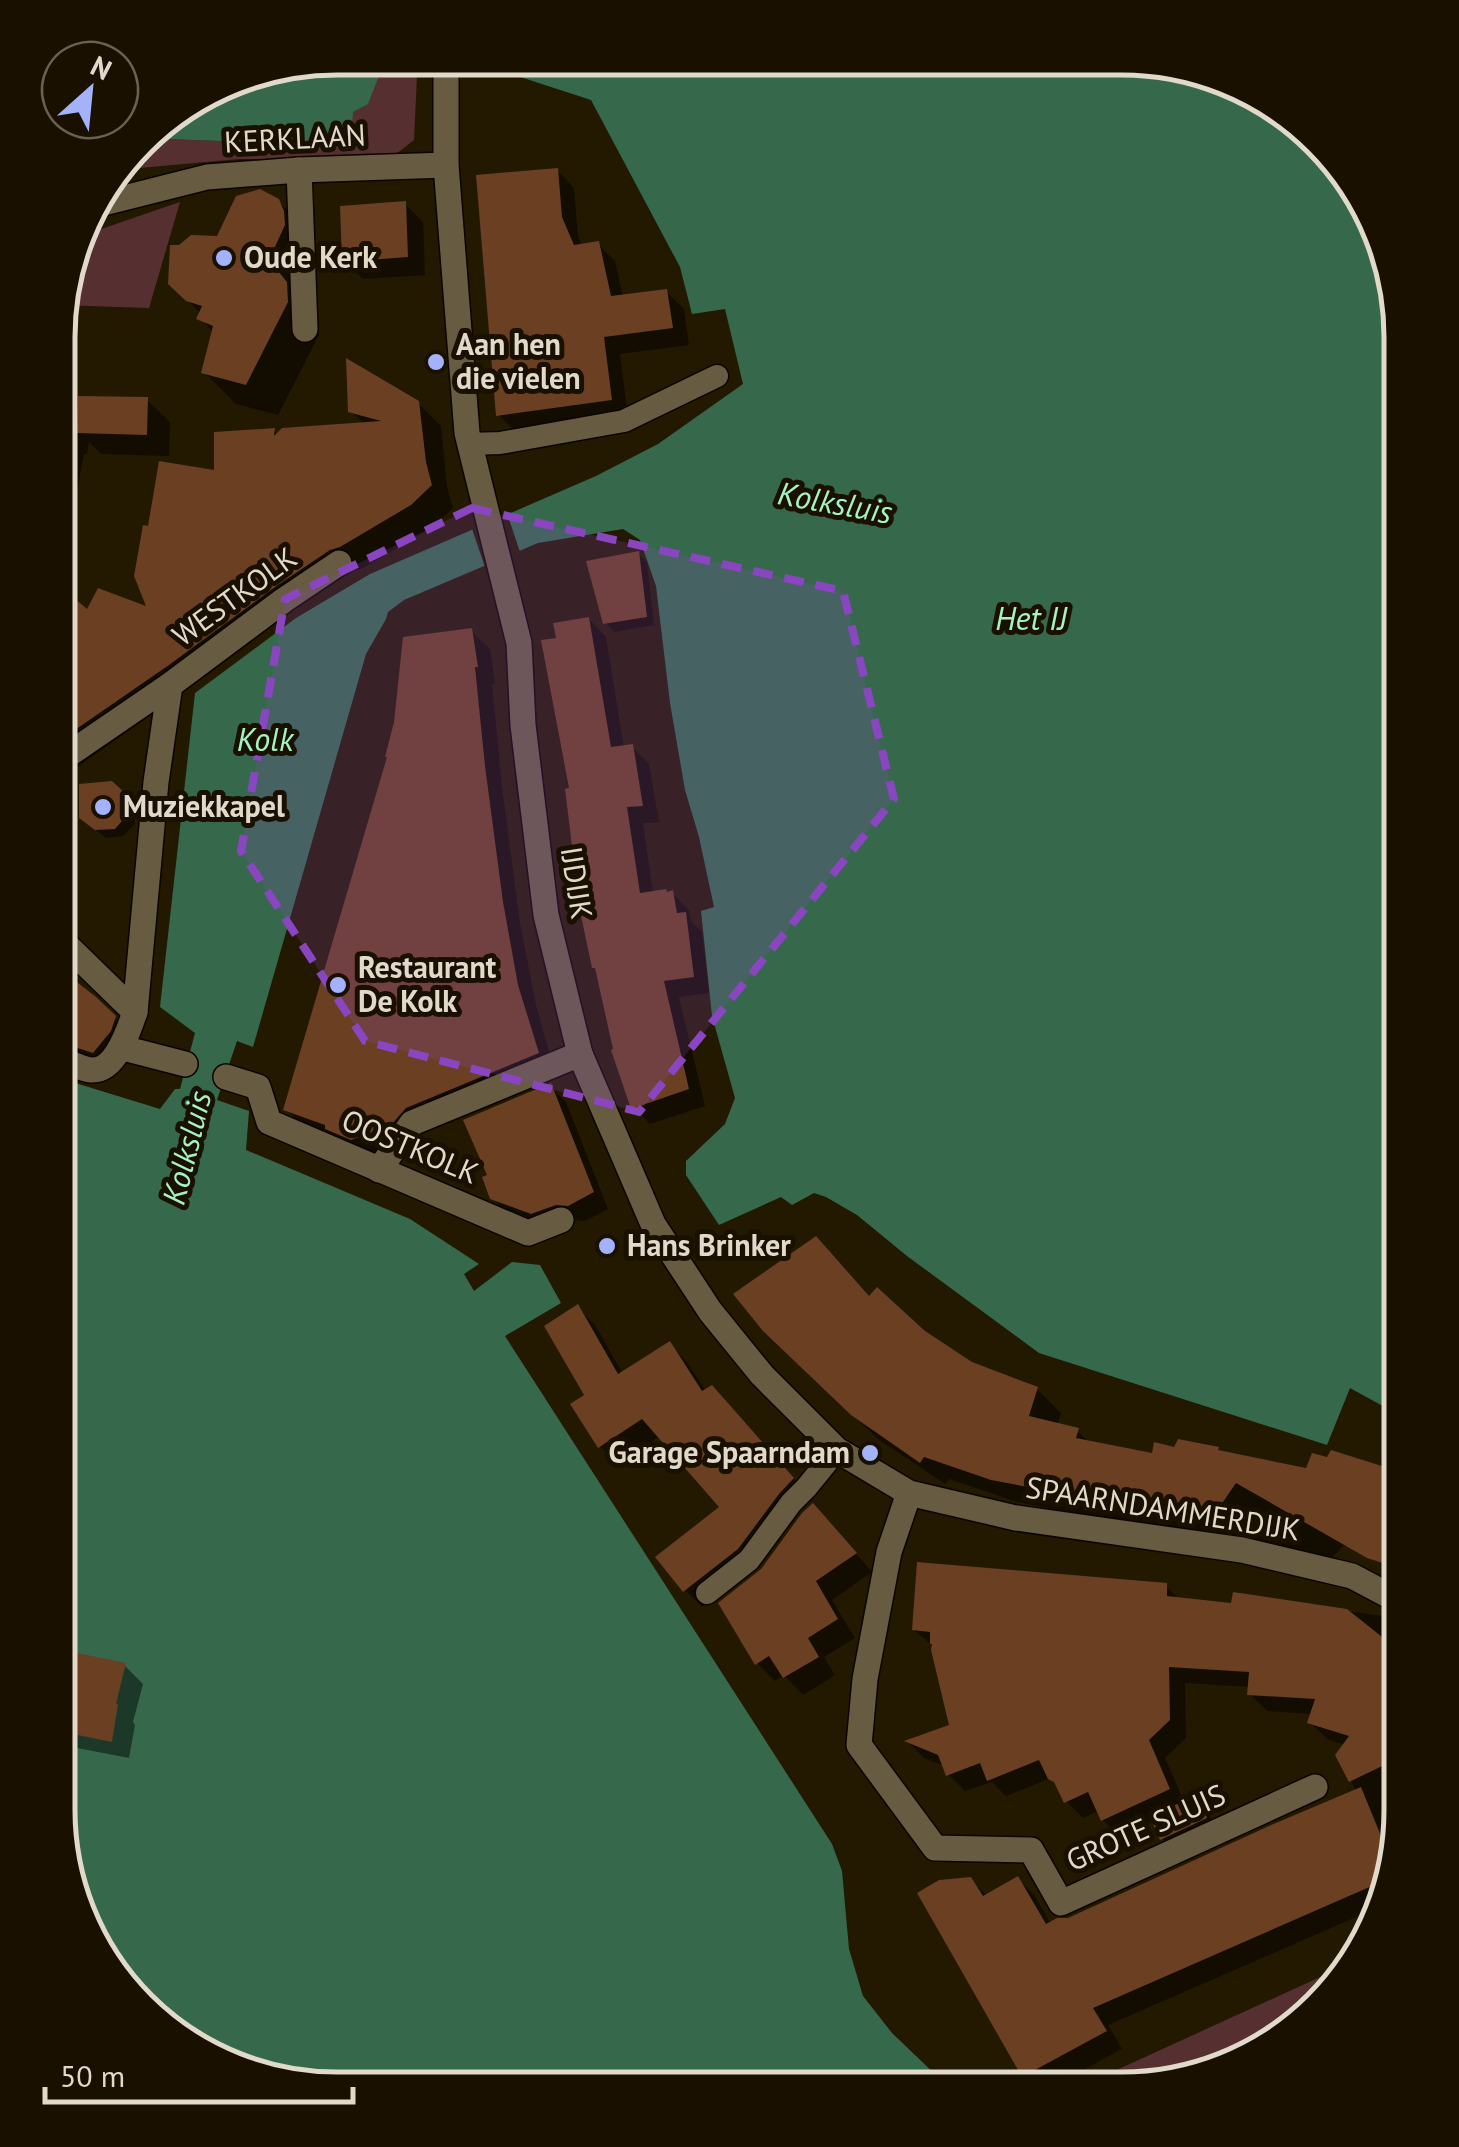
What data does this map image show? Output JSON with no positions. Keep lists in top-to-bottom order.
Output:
{
  "streets": {
    "street": [
      "KERKLAAN",
      "WESTKOLK",
      "IJDIJK",
      "OOSTKOLK",
      "SPAARNDAMMERDIJK",
      "GROTE SLUIS"
    ]
  },
  "crossings": [
    ["KERKLAAN", "IJDIJK"],
    ["IJDIJK", "SPAARNDAMMERDIJK"],
    ["IJDIJK", "GROTE SLUIS"],
    ["SPAARNDAMMERDIJK", "GROTE SLUIS"]
  ],
  "water": ["Kolksluis", "Het IJ", "Kolk"],
  "places": [
    "Oude Kerk",
    "Aan hen die vielen",
    "Muziekkapel",
    "Restaurant De Kolk",
    "Hans Brinker",
    "Garage Spaarndam"
  ],
  "scale_bar": "50 m",
  "north": "top right"
}
